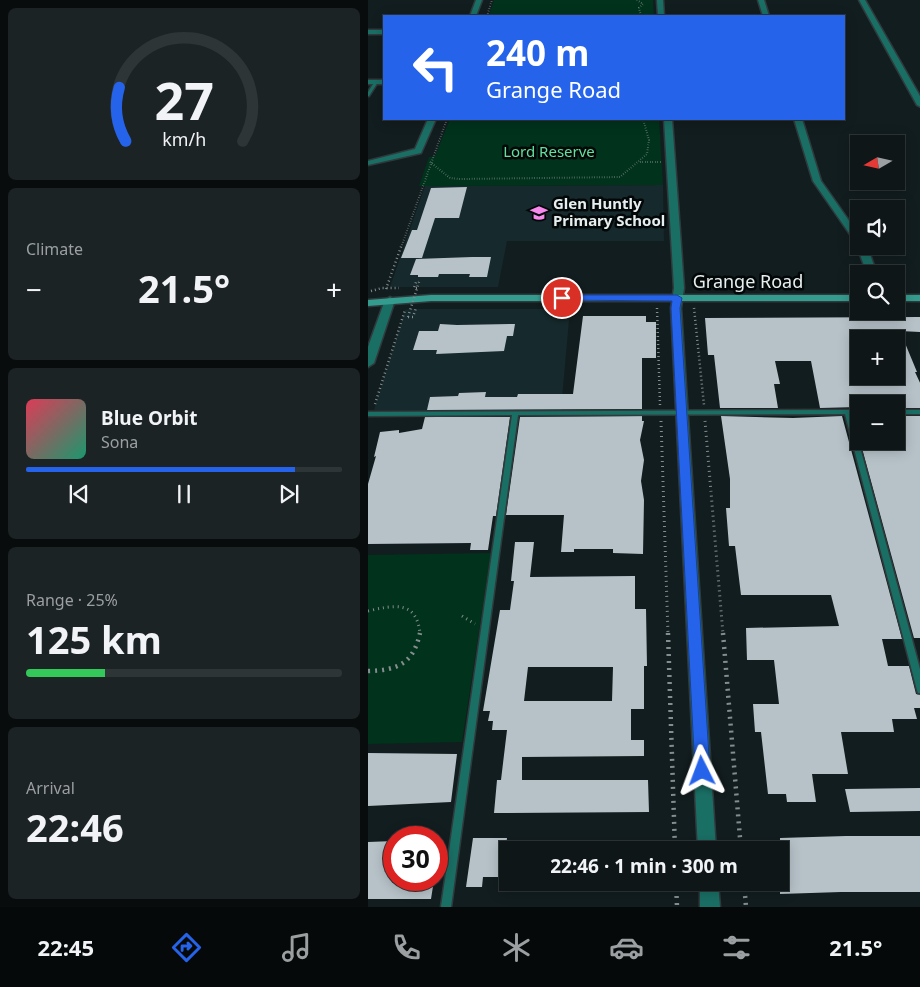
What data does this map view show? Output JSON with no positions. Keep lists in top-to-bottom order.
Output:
{
  "streets": {
    "main road": ["Grange Road"]
  },
  "parks": ["Lord Reserve"],
  "places": {
    "school or university": ["Glen Huntly Primary School"]
  },
  "north": "left",
  "page": {
    "turn": ["240 m", "Grange Road"],
    "map_buttons": ["+", "−"],
    "tile": [
      "Climate",
      ["Range · 25%", "125 km"],
      ["Arrival", "22:46"]
    ],
    "heat": ["−", "21.5°", "+"],
    "song": ["Blue Orbit", "Sona"],
    "limit": "30",
    "trip": "22:46 · 1 min · 300 m",
    "tabs": ["22:45", "21.5°"],
    "gauge": ["27", "km/h"]
  }
}
